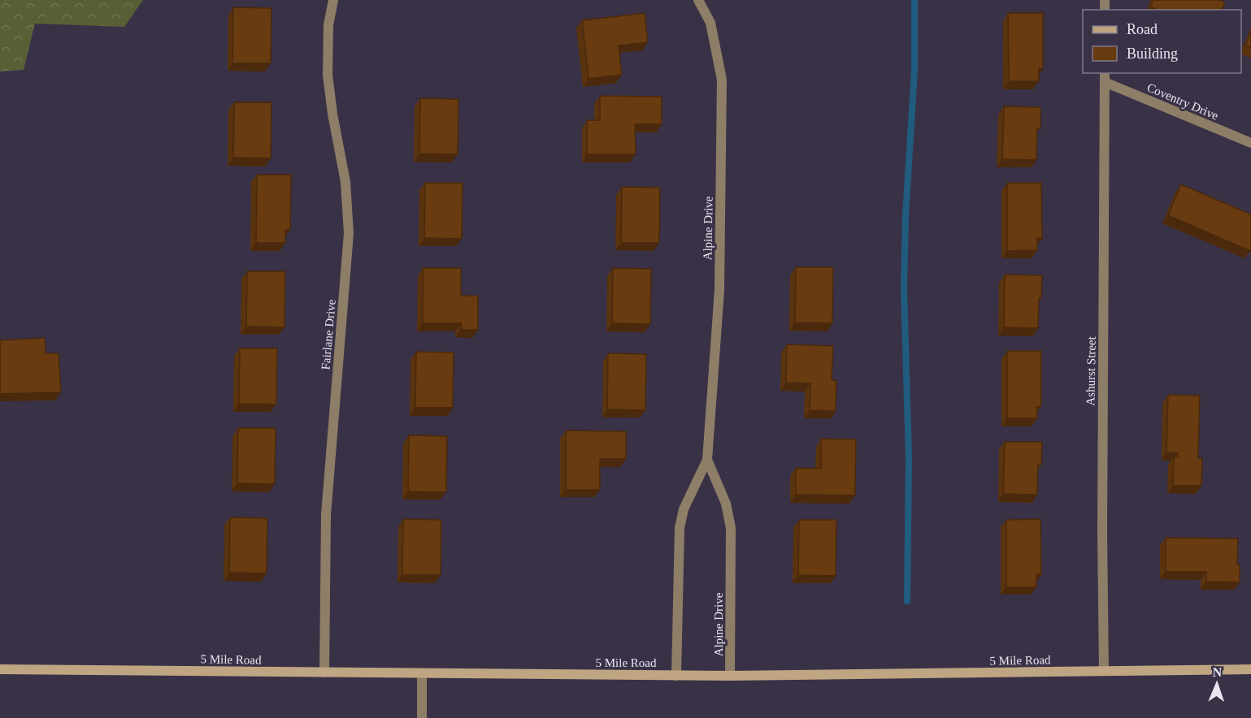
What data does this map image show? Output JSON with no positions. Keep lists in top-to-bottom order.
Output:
{
  "streets": {
    "main road": ["5 Mile Road"],
    "street": [
      "Coventry Drive",
      "Alpine Drive",
      "Fairlane Drive",
      "Ashurst Street"
    ]
  },
  "crossings": [
    ["Coventry Drive", "Ashurst Street"],
    ["Alpine Drive", "5 Mile Road"],
    ["Fairlane Drive", "5 Mile Road"],
    ["Ashurst Street", "5 Mile Road"]
  ],
  "legend": ["Road", "Building"],
  "north": "top"
}
